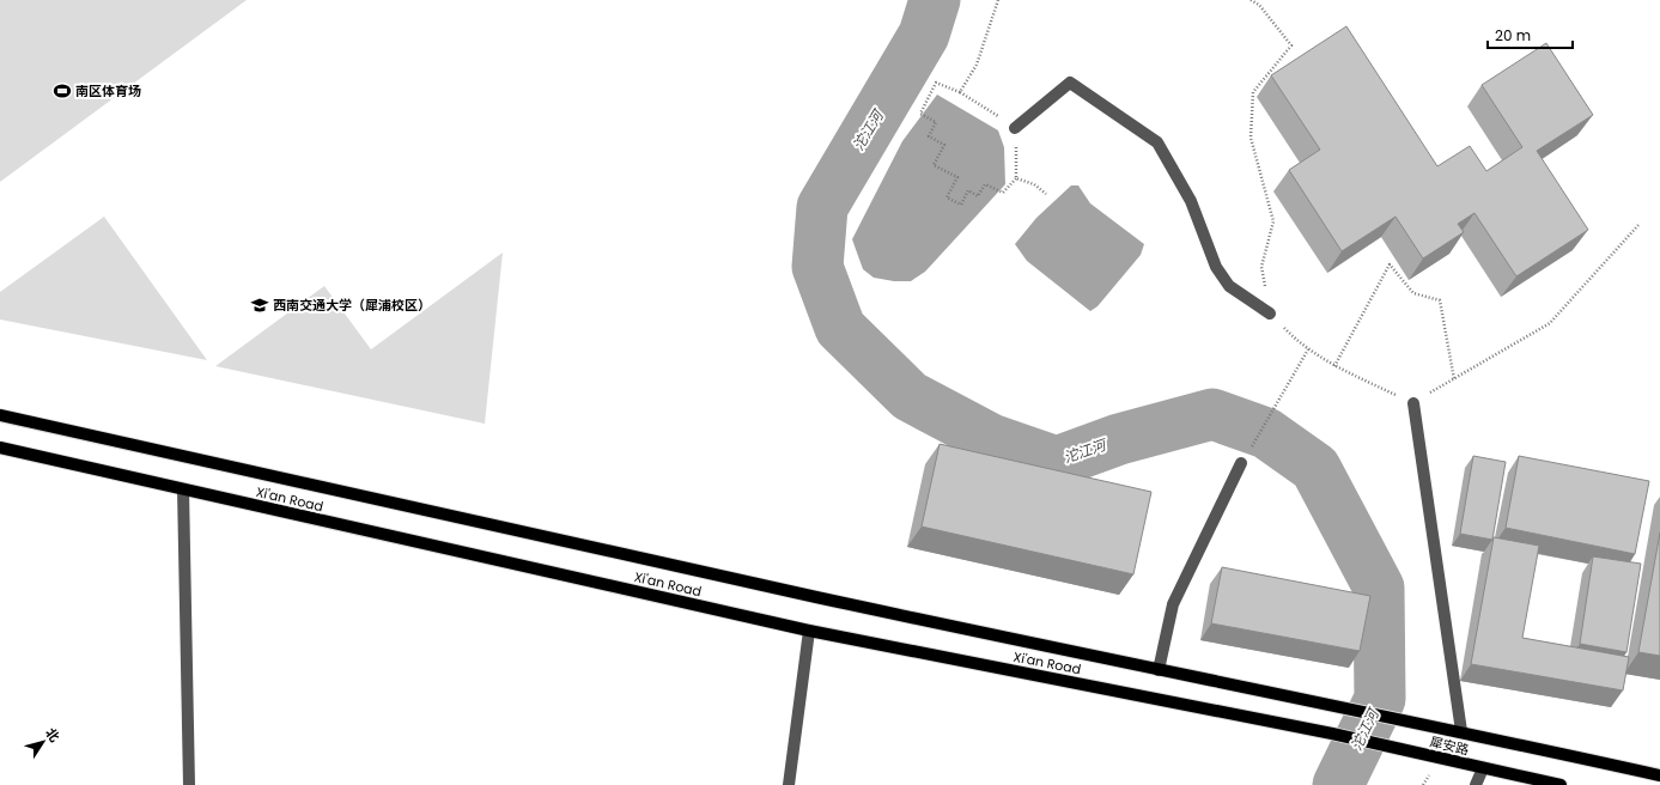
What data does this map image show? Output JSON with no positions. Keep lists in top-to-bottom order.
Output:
{
  "streets": {
    "main road": ["Xi'an Road", "犀安路"]
  },
  "crossings": [
    ["Xi'an Road", "犀安路"]
  ],
  "water": ["沱江河"],
  "places": {
    "sports": ["南区体育场"],
    "school or university": ["西南交通大学（犀浦校区）"]
  },
  "scale_bar": "20 m",
  "north": "top right"
}
